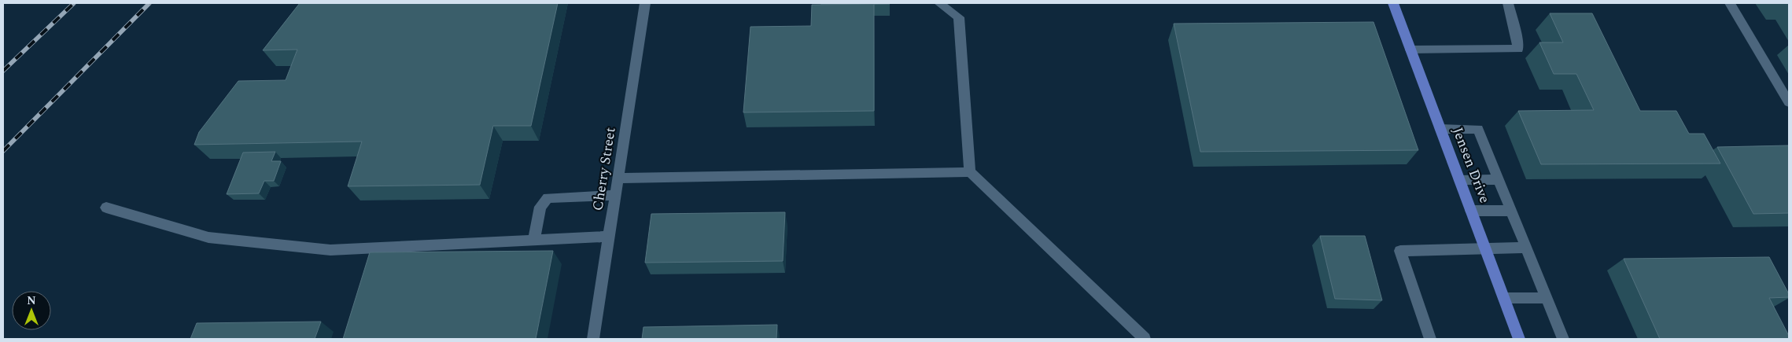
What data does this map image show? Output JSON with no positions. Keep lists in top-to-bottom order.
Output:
{
  "streets": {
    "main road": ["Jensen Drive"],
    "street": ["Cherry Street"]
  },
  "north": "top"
}
